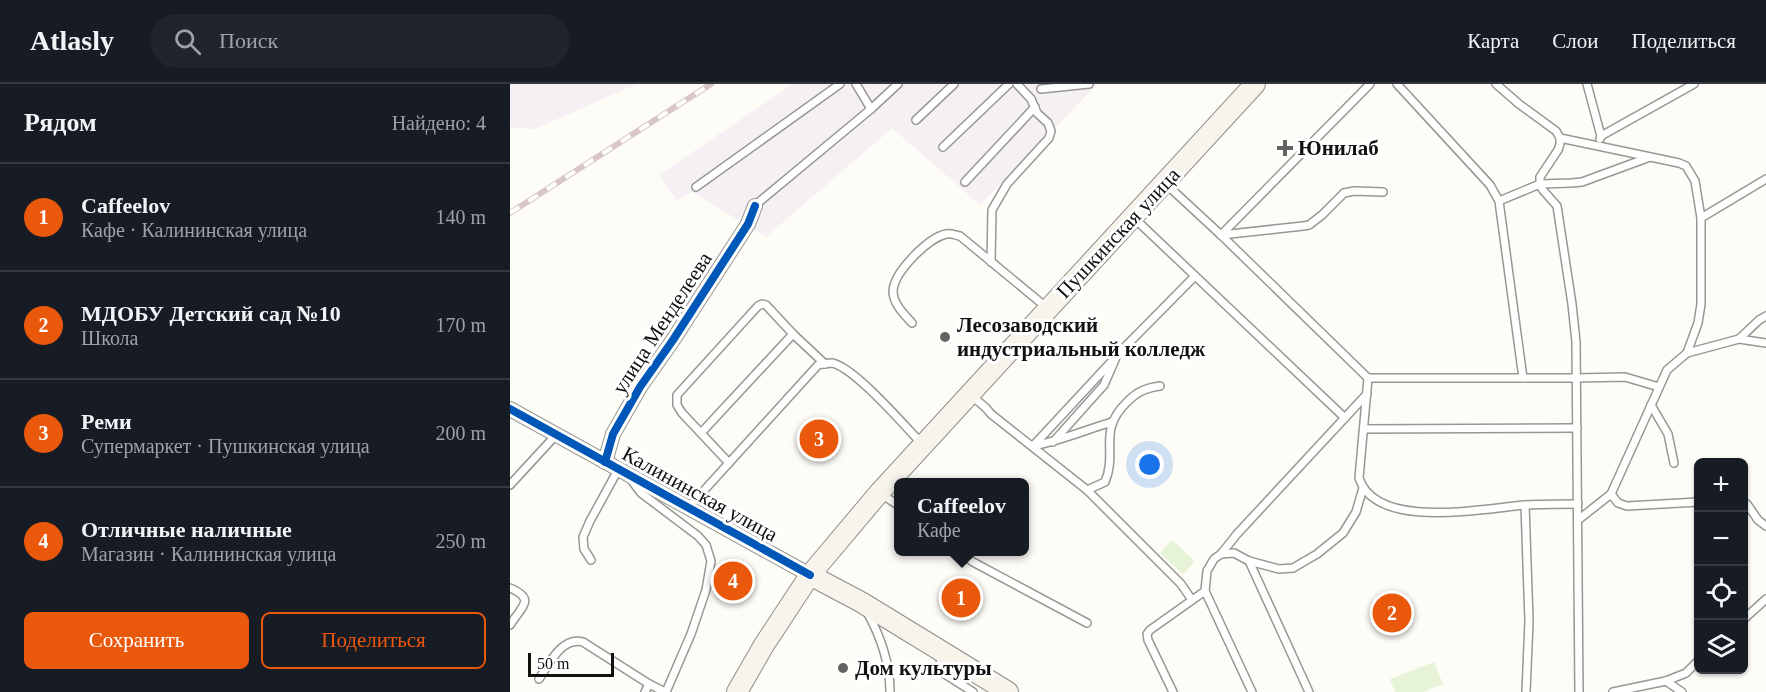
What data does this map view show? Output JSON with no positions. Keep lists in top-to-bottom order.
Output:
{
  "streets": {
    "main road": ["Пушкинская улица", "Калининская улица"],
    "street": ["улица Менделеева"]
  },
  "crossings": [
    ["Пушкинская улица", "Калининская улица"],
    ["улица Менделеева", "Калининская улица"]
  ],
  "places": {
    "health": ["Юнилаб"],
    "other": ["Лесозаводский индустриальный колледж", "Дом культуры"]
  },
  "scale_bar": "50 m",
  "page": {
    "header": "Atlasly",
    "search": "Поиск",
    "nav": ["Карта", "Слои", "Поделиться"],
    "heading": ["Рядом", "Найдено: 4"],
    "list": [
      {
        "mark": "1",
        "name": "Caffeelov",
        "note": "Кафе · Калининская улица",
        "value": "140 m"
      },
      {
        "mark": "2",
        "name": "МДОБУ Детский сад №10",
        "note": "Школа",
        "value": "170 m"
      },
      {
        "mark": "3",
        "name": "Реми",
        "note": "Супермаркет · Пушкинская улица",
        "value": "200 m"
      },
      {
        "mark": "4",
        "name": "Отличные наличные",
        "note": "Магазин · Калининская улица",
        "value": "250 m"
      }
    ],
    "pins": [
      "3",
      "4",
      "1",
      "2"
    ],
    "map_buttons": ["+", "−"],
    "popup": ["Caffeelov", "Кафе"],
    "buttons": ["Сохранить", "Поделиться"],
    "scale": "50 m"
  }
}
